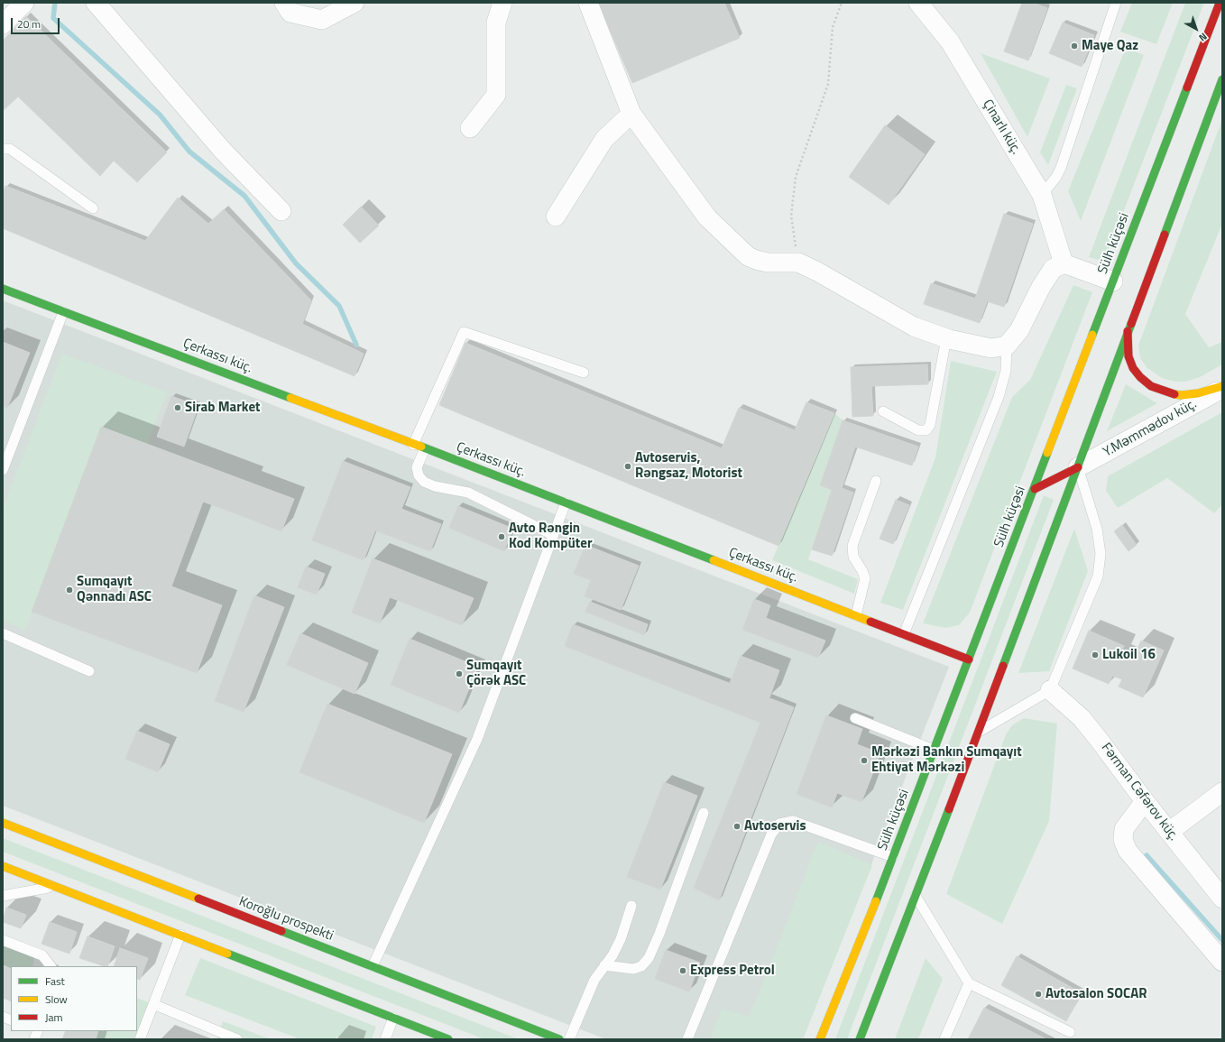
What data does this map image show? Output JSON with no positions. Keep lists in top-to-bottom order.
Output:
{
  "streets": {
    "main road": ["Sülh küçəsi", "Çerkassı küç.", "Koroğlu prospekti"],
    "street": ["Çinarlı küç.", "Y.Məmmədov küç.", "Fərman Cəfərov küç."]
  },
  "crossings": [
    ["Sülh küçəsi", "Çerkassı küç."]
  ],
  "places": [
    "Maye Qaz",
    "Sirab Market",
    "Avtoservis, Rəngsaz, Motorist",
    "Avto Rəngin Kod Kompüter",
    "Sumqayıt Qənnadı ASC",
    "Lukoil 16",
    "Sumqayıt Çörək ASC",
    "Mərkəzi Bankın Sumqayıt Ehtiyat Mərkəzi",
    "Avtoservis",
    "Express Petrol",
    "Avtosalon SOCAR"
  ],
  "legend": ["Fast", "Slow", "Jam"],
  "scale_bar": "20 m",
  "north": "bottom right"
}
